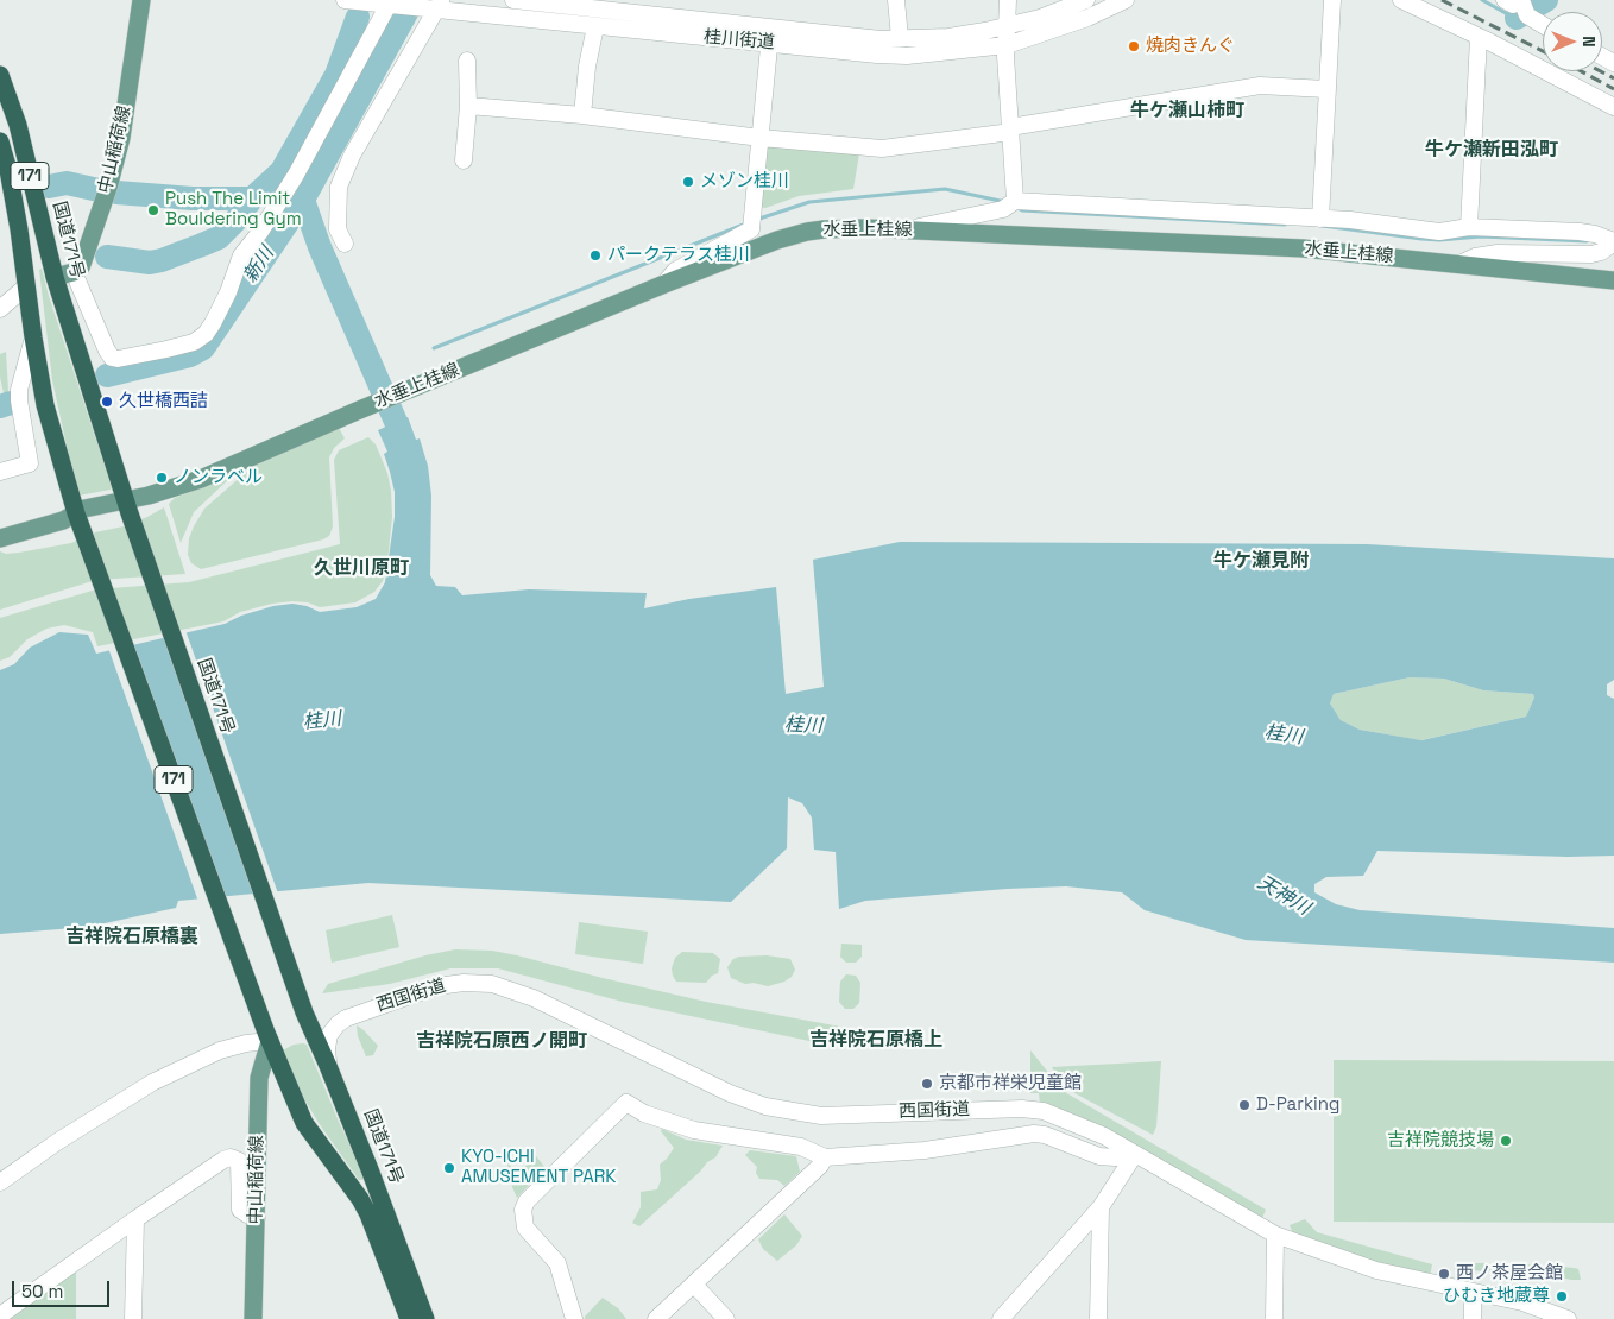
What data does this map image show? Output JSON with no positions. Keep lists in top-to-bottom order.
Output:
{
  "streets": {
    "highway": ["171", "国道171号"],
    "main road": ["中山稲荷線", "水垂上桂線"],
    "street": ["桂川街道", "西国街道"]
  },
  "crossings": [
    ["中山稲荷線", "171"],
    ["171", "水垂上桂線"],
    ["水垂上桂線", "国道171号"],
    ["国道171号", "西国街道"]
  ],
  "districts": [
    "牛ケ瀬山柿町",
    "牛ケ瀬新田泓町",
    "牛ケ瀬見附",
    "久世川原町",
    "吉祥院石原橋裏",
    "吉祥院石原橋上",
    "吉祥院石原西ノ開町"
  ],
  "water": ["新川", "桂川", "天神川"],
  "places": [
    "焼肉きんぐ",
    "メゾン桂川",
    "Push The Limit Bouldering Gym",
    "パークテラス桂川",
    "久世橋西詰",
    "ノンラベル",
    "京都市祥栄児童館",
    "D-Parking",
    "吉祥院競技場",
    "KYO-ICHI AMUSEMENT PARK",
    "西ノ茶屋会館",
    "ひむき地蔵尊"
  ],
  "scale_bar": "50 m",
  "north": "right"
}
